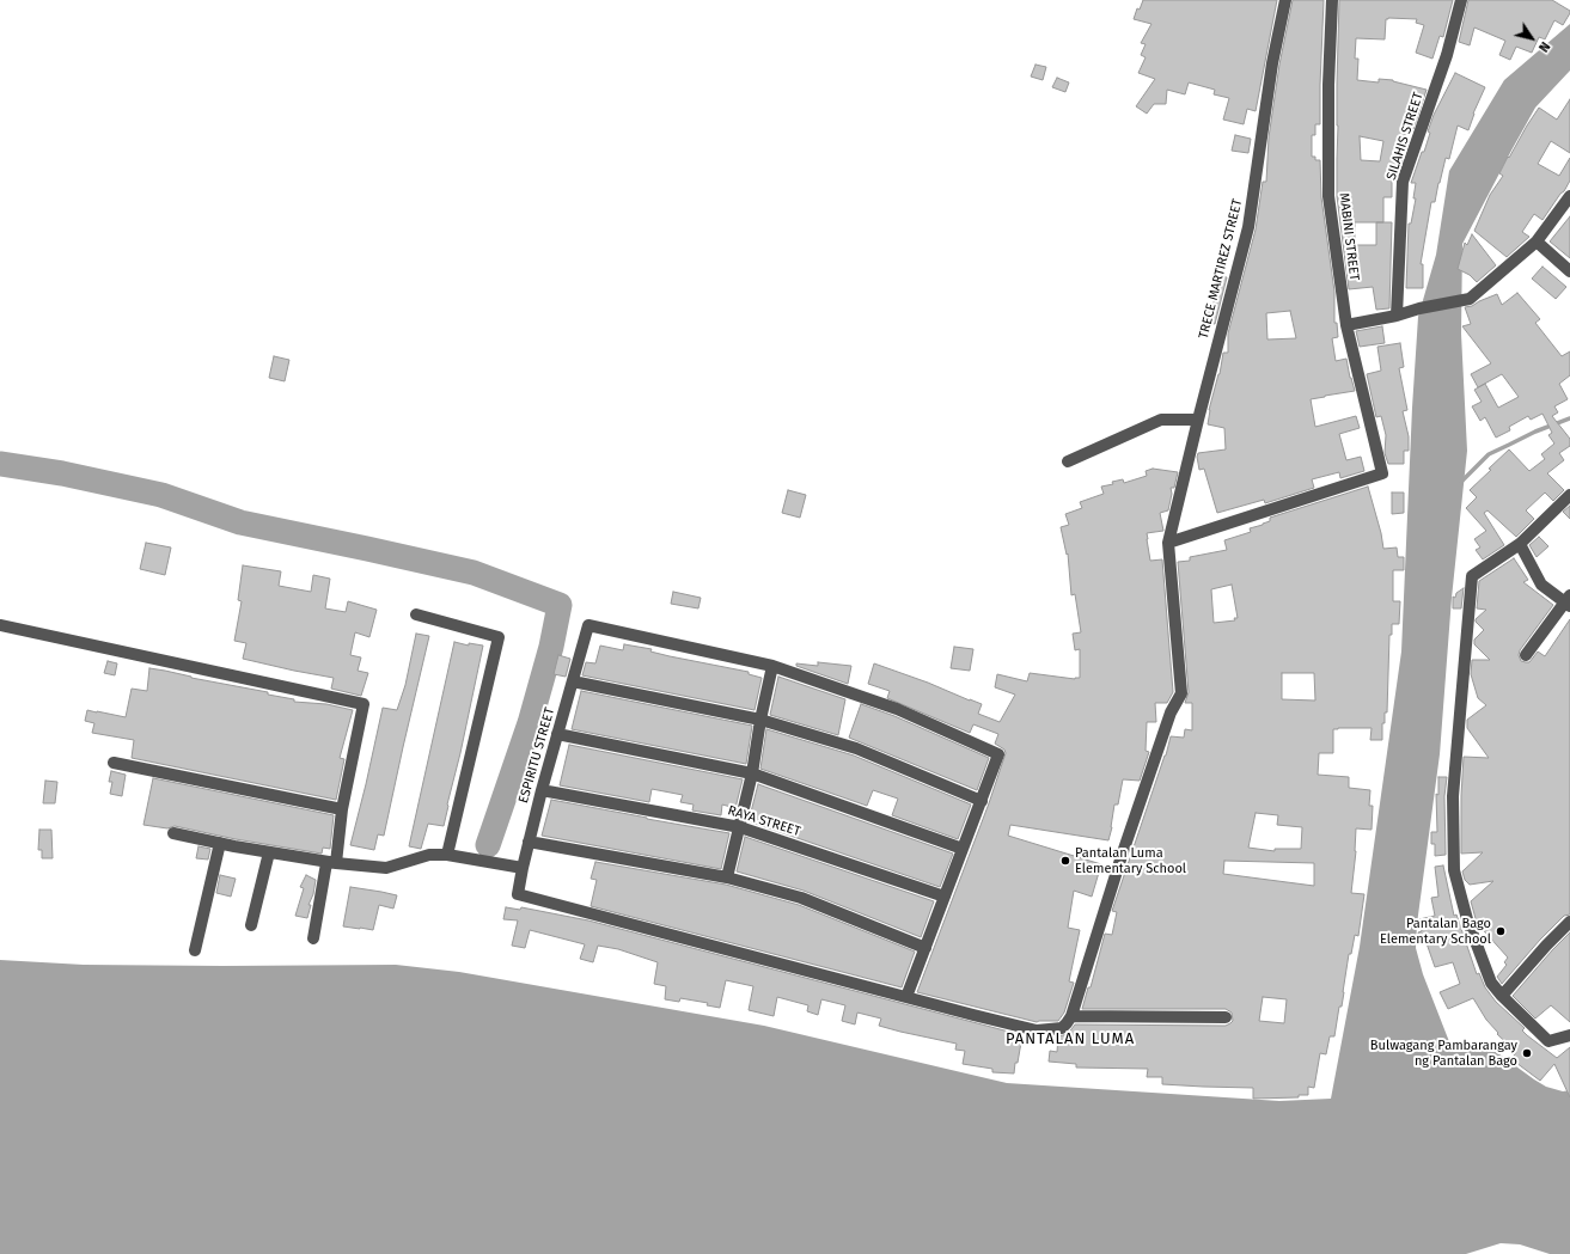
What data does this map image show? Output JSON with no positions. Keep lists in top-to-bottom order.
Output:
{
  "streets": {
    "street": [
      "SILAHIS STREET",
      "MABINI STREET",
      "TRECE MARTIREZ STREET",
      "ESPIRITU STREET",
      "RAYA STREET"
    ]
  },
  "crossings": [
    ["MABINI STREET", "TRECE MARTIREZ STREET"],
    ["ESPIRITU STREET", "RAYA STREET"]
  ],
  "districts": ["PANTALAN LUMA"],
  "places": ["Pantalan Luma Elementary School", "Pantalan Bago Elementary School", "Bulwagang Pambarangay ng Pantalan Bago"],
  "north": "bottom right"
}
